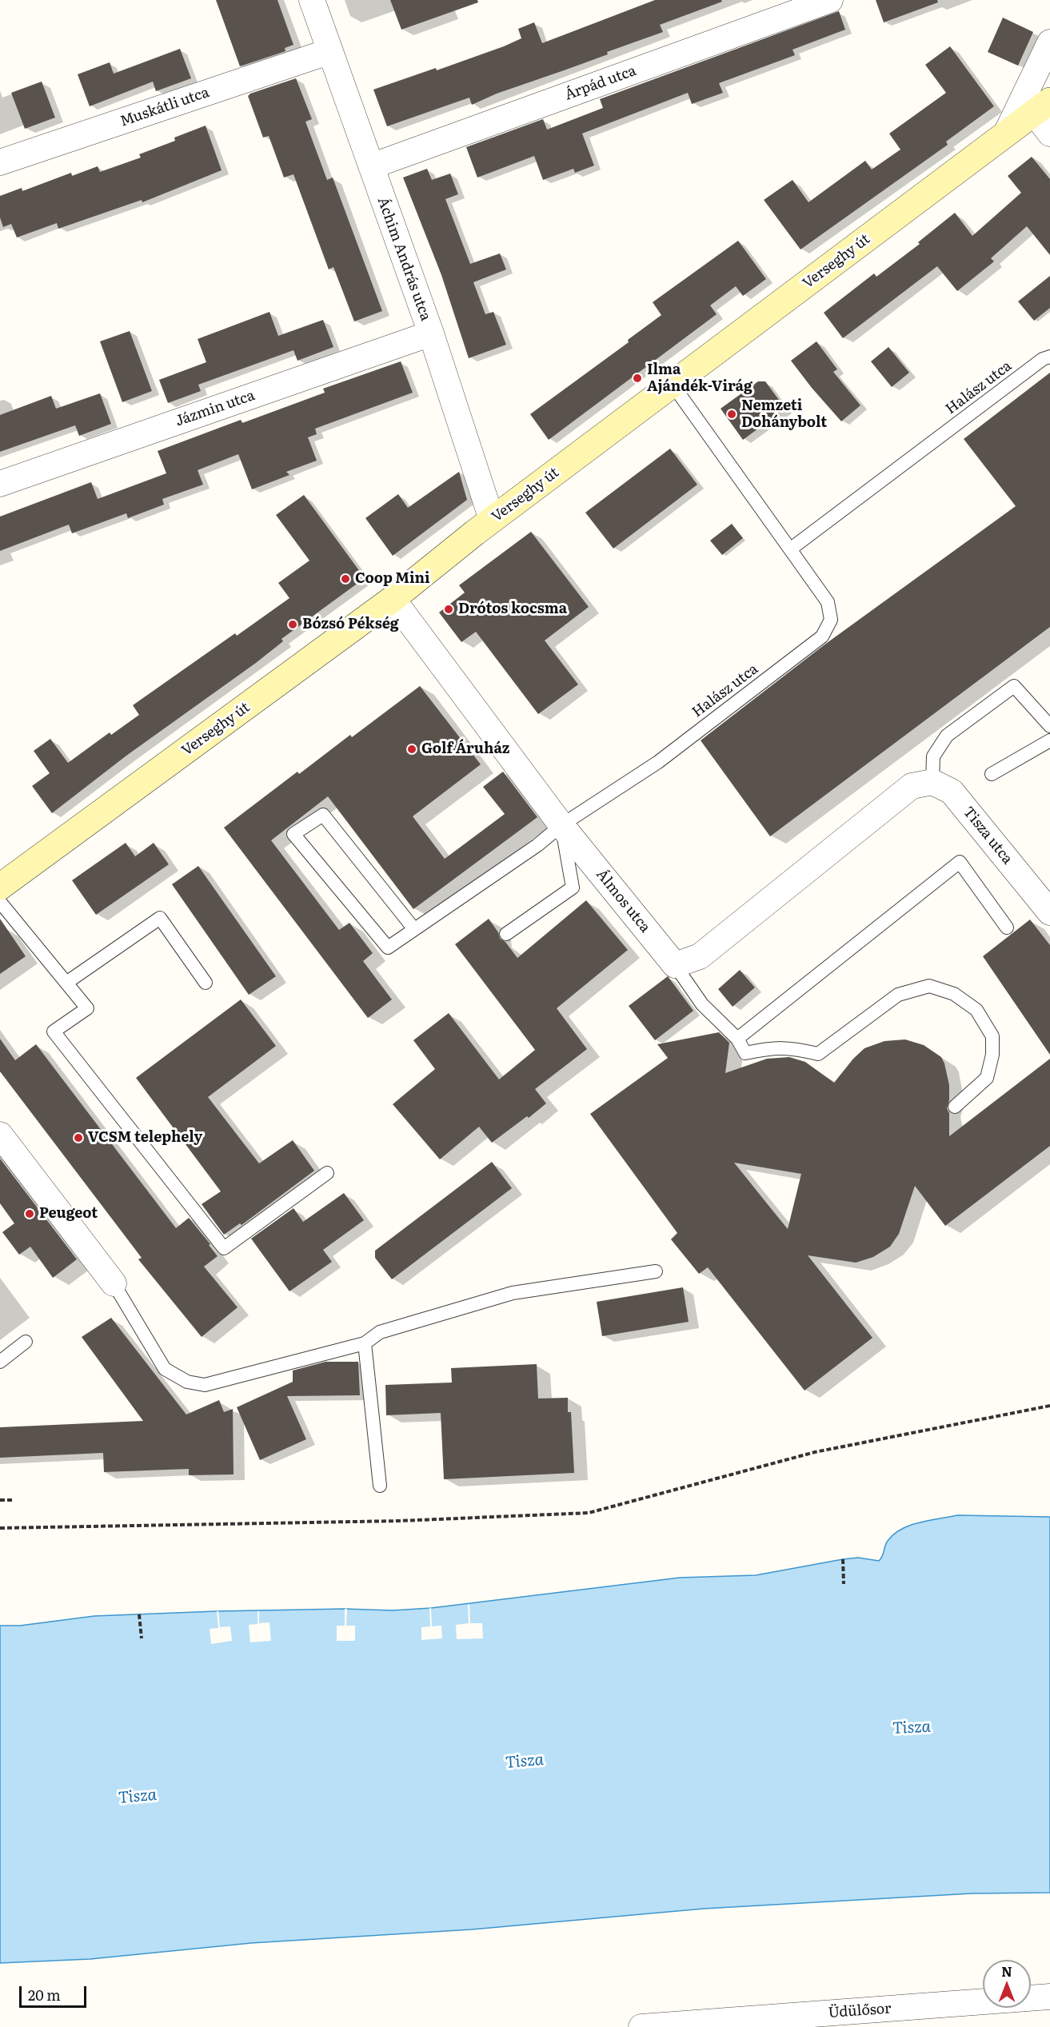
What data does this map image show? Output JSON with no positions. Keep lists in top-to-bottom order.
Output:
{
  "streets": {
    "main road": ["Verseghy út"],
    "street": [
      "Árpád utca",
      "Muskátli utca",
      "Áchim András utca",
      "Jázmin utca",
      "Tisza utca",
      "Álmos utca",
      "Üdülősor"
    ],
    "lane": ["Halász utca"]
  },
  "crossings": [
    ["Árpád utca", "Áchim András utca"],
    ["Muskátli utca", "Áchim András utca"],
    ["Áchim András utca", "Verseghy út"],
    ["Áchim András utca", "Jázmin utca"],
    ["Verseghy út", "Halász utca"],
    ["Verseghy út", "Álmos utca"],
    ["Halász utca", "Álmos utca"]
  ],
  "water": ["Tisza"],
  "places": [
    "Ilma Ajándék-Virág",
    "Nemzeti Dohánybolt",
    "Coop Mini",
    "Drótos kocsma",
    "Bózsó Pékség",
    "Golf Áruház",
    "VCSM telephely",
    "Peugeot"
  ],
  "scale_bar": "20 m",
  "north": "top"
}
